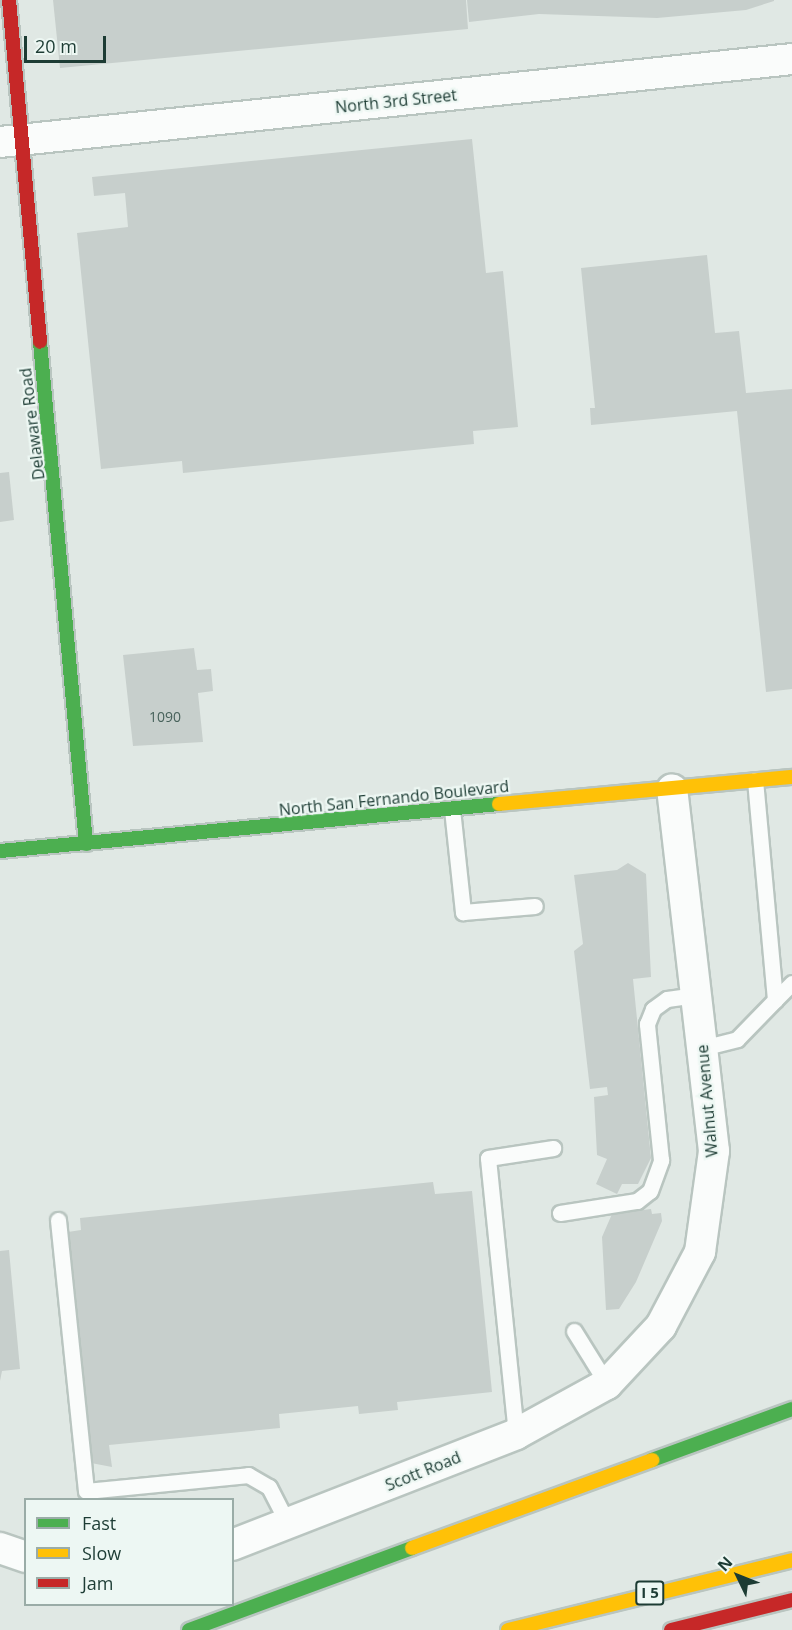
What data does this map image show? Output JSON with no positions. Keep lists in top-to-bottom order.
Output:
{
  "streets": {
    "main road": ["Delaware Road", "North San Fernando Boulevard", "I 5"],
    "street": ["North 3rd Street", "Walnut Avenue", "Scott Road"]
  },
  "crossings": [
    ["North 3rd Street", "Delaware Road"],
    ["Delaware Road", "North San Fernando Boulevard"],
    ["North San Fernando Boulevard", "Walnut Avenue"],
    ["Walnut Avenue", "Scott Road"]
  ],
  "house_numbers": ["1090"],
  "legend": ["Fast", "Slow", "Jam"],
  "scale_bar": "20 m",
  "north": "top left"
}
